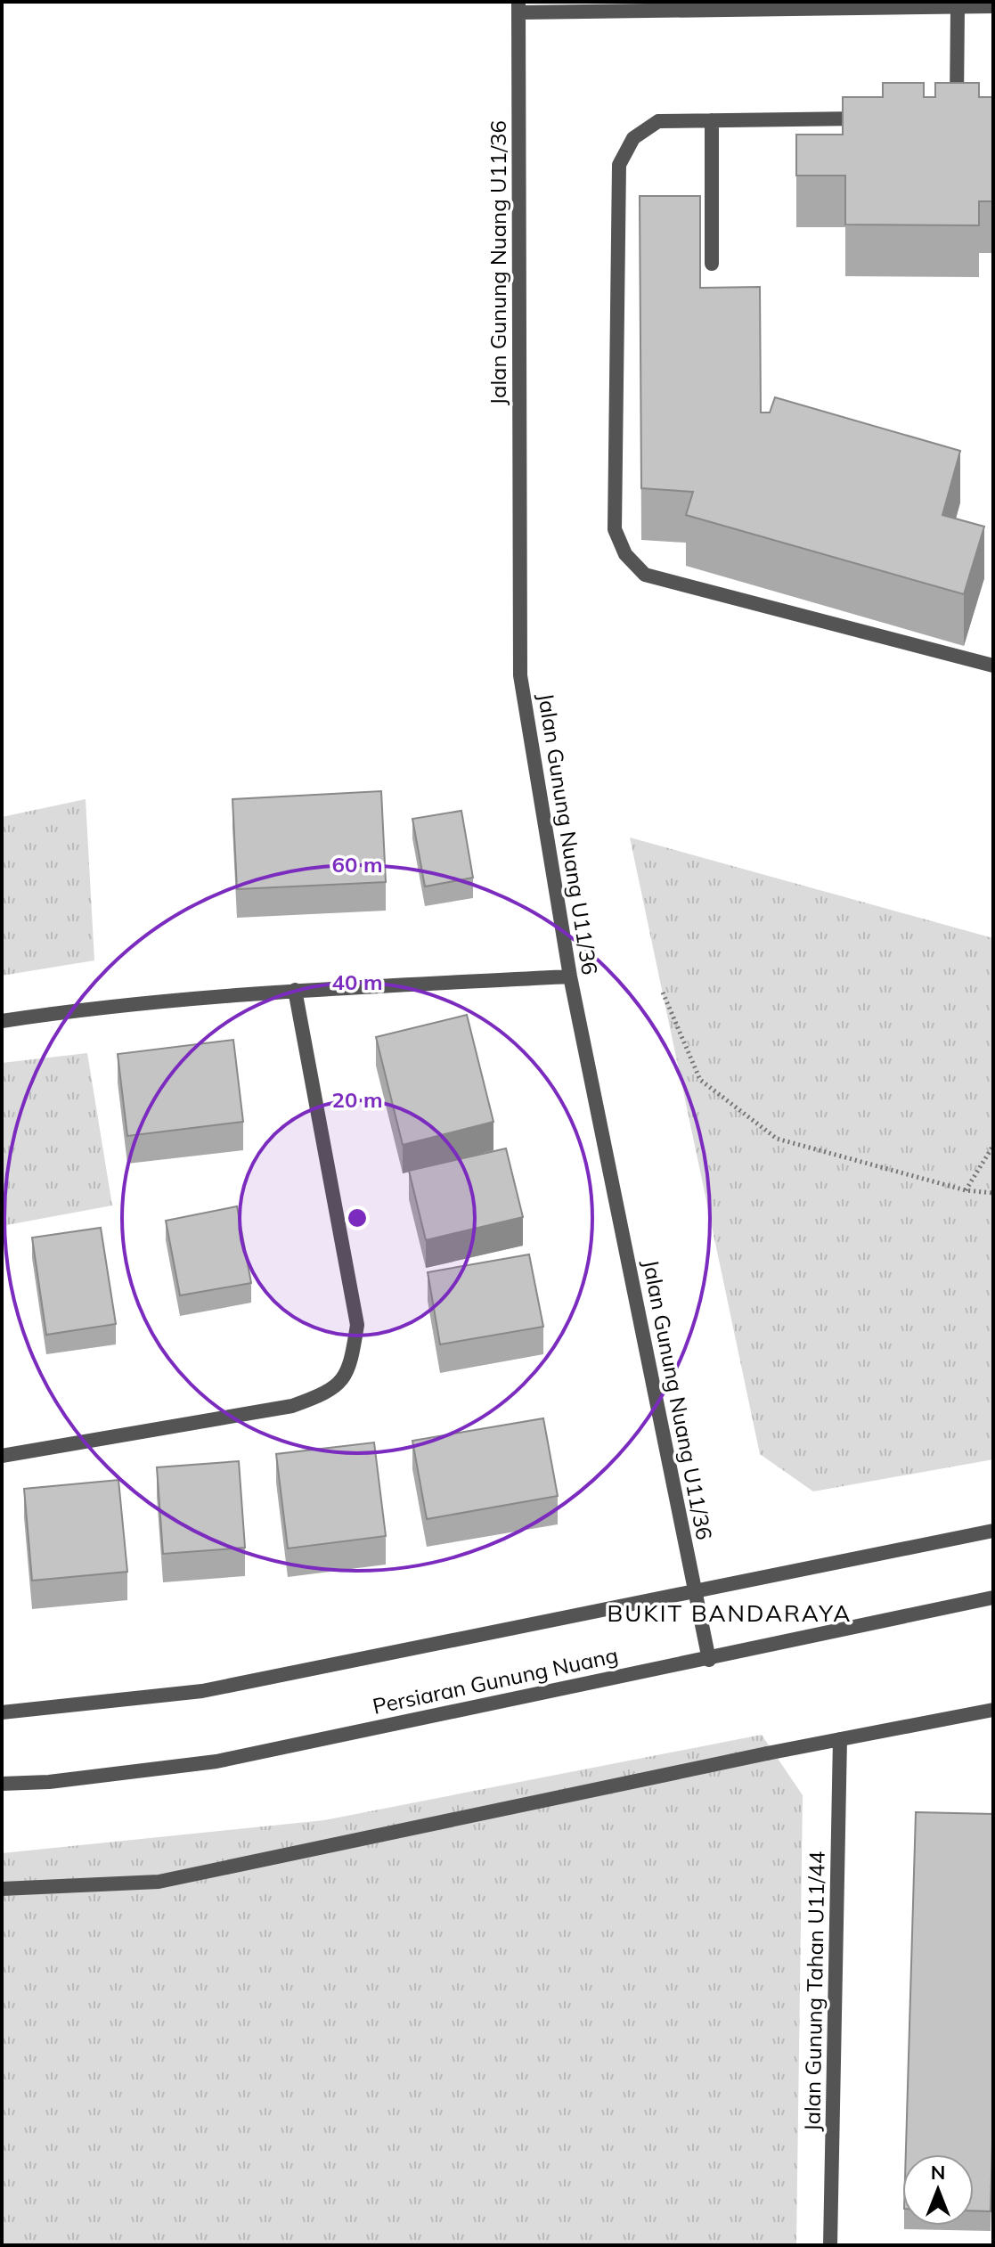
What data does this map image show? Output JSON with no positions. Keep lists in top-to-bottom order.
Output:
{
  "streets": {
    "street": ["Jalan Gunung Nuang U11/36", "Persiaran Gunung Nuang", "Jalan Gunung Tahan U11/44"]
  },
  "crossings": [
    ["Jalan Gunung Nuang U11/36", "Persiaran Gunung Nuang"]
  ],
  "districts": ["BUKIT BANDARAYA"],
  "north": "top",
  "rings": ["60 m", "40 m", "20 m"]
}
